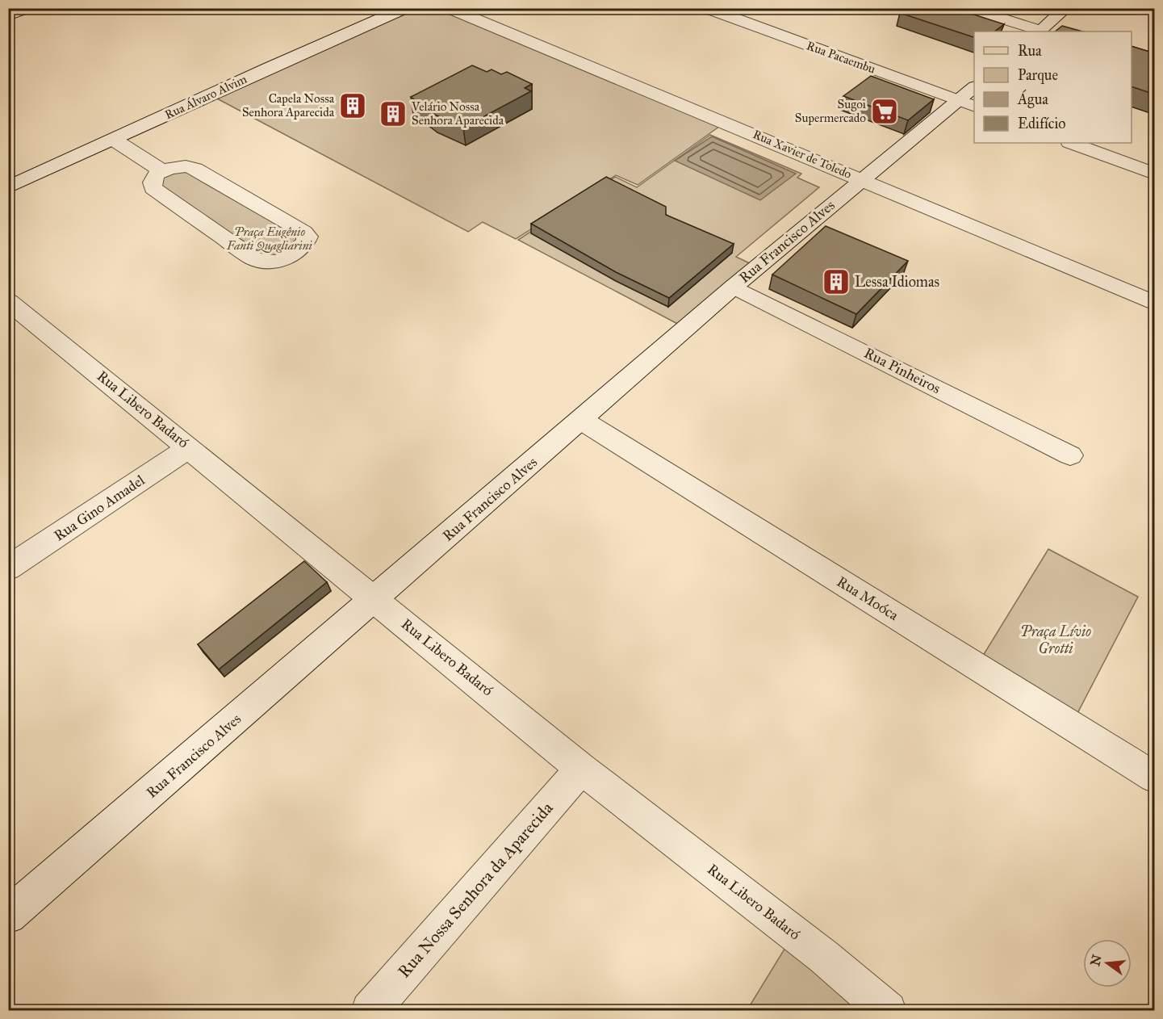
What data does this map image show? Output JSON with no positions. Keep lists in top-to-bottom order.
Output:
{
  "streets": {
    "street": [
      "Rua Pacaembu",
      "Rua Álvaro Alvim",
      "Rua Xavier de Toledo",
      "Rua Francisco Alves",
      "Rua Pinheiros",
      "Rua Libero Badaró",
      "Rua Gino Amadel",
      "Rua Moóca",
      "Rua Nossa Senhora da Aparecida"
    ]
  },
  "crossings": [
    ["Rua Pacaembu", "Rua Francisco Alves"],
    ["Rua Xavier de Toledo", "Rua Francisco Alves"],
    ["Rua Francisco Alves", "Rua Pinheiros"],
    ["Rua Francisco Alves", "Rua Libero Badaró"],
    ["Rua Francisco Alves", "Rua Moóca"],
    ["Rua Libero Badaró", "Rua Gino Amadel"],
    ["Rua Libero Badaró", "Rua Nossa Senhora da Aparecida"]
  ],
  "parks": ["Praça Eugênio Fanti Quagliarini", "Praça Lívio Grotti"],
  "places": {
    "building": ["Capela Nossa Senhora Aparecida", "Velário Nossa Senhora Aparecida", "Lessa Idiomas"],
    "supermarket": ["Sugoi Supermercado"]
  },
  "legend": [
    "Rua",
    "Parque",
    "Água",
    "Edifício"
  ],
  "north": "left"
}
